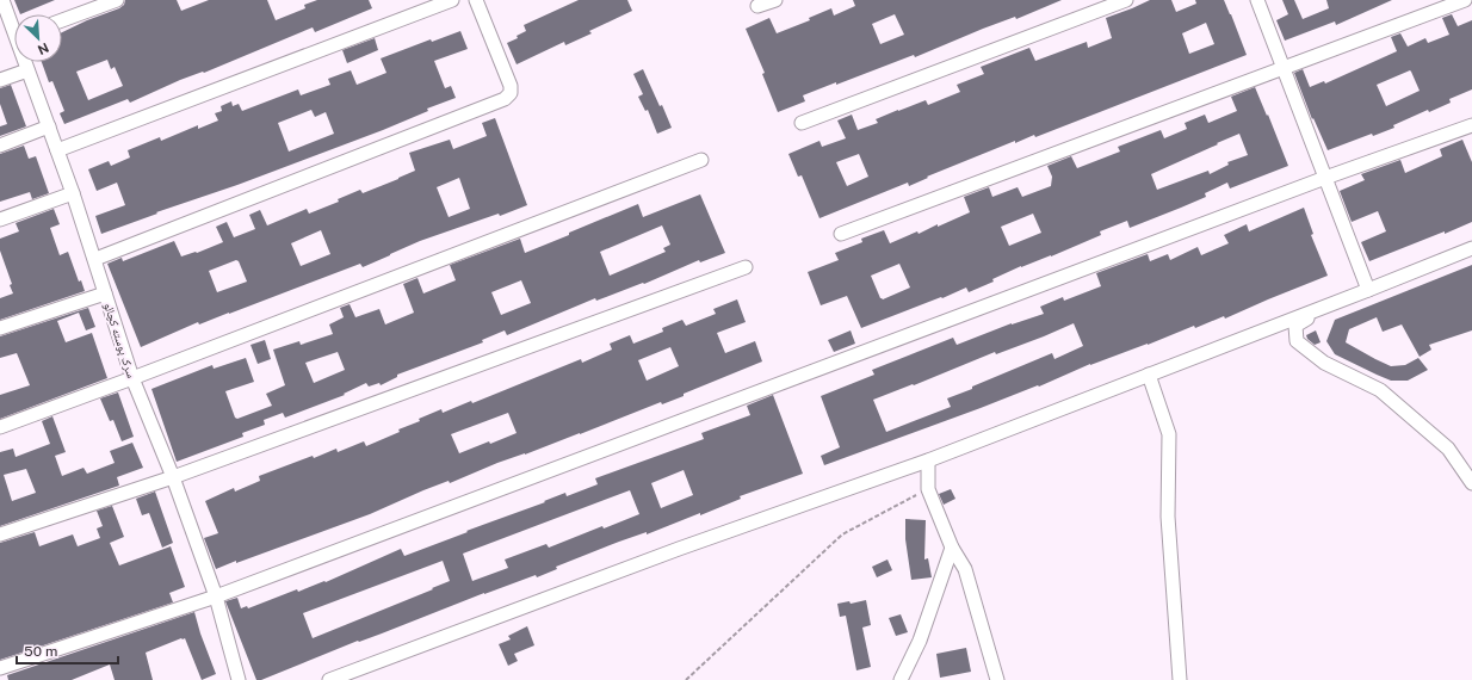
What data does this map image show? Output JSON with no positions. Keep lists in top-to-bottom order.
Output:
{
  "streets": {
    "street": ["سرک پوسته کچالو"]
  },
  "scale_bar": "50 m",
  "north": "bottom right"
}
